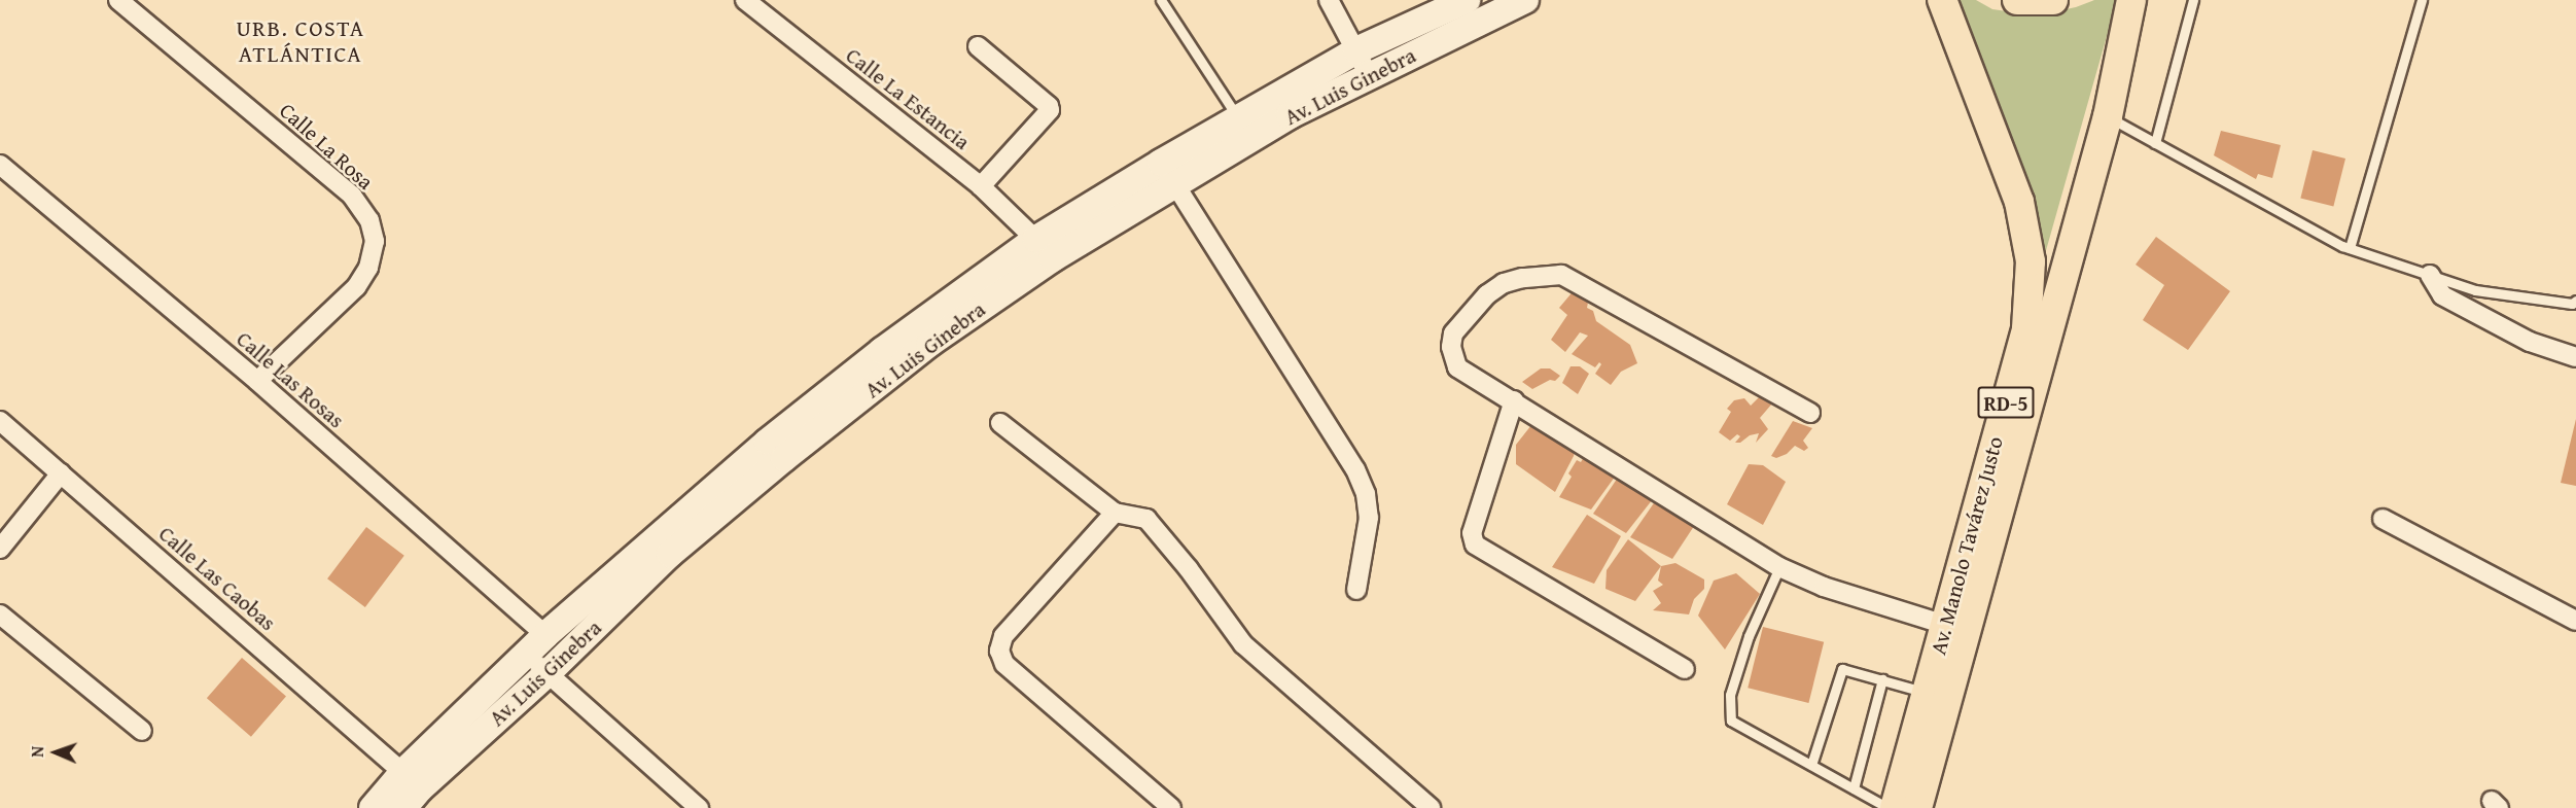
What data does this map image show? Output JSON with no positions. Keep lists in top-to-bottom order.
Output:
{
  "streets": {
    "main road": ["RD-5", "Av. Manolo Tavárez Justo"],
    "street": [
      "Av. Luis Ginebra",
      "Calle La Estancia",
      "Calle La Rosa",
      "Calle Las Rosas",
      "Calle Las Caobas"
    ]
  },
  "crossings": [
    ["Av. Luis Ginebra", "Calle La Estancia"],
    ["Av. Luis Ginebra", "Calle Las Rosas"],
    ["Av. Luis Ginebra", "Calle Las Caobas"],
    ["Calle La Rosa", "Calle Las Rosas"]
  ],
  "districts": ["URB. COSTA ATLÁNTICA"],
  "north": "left"
}
